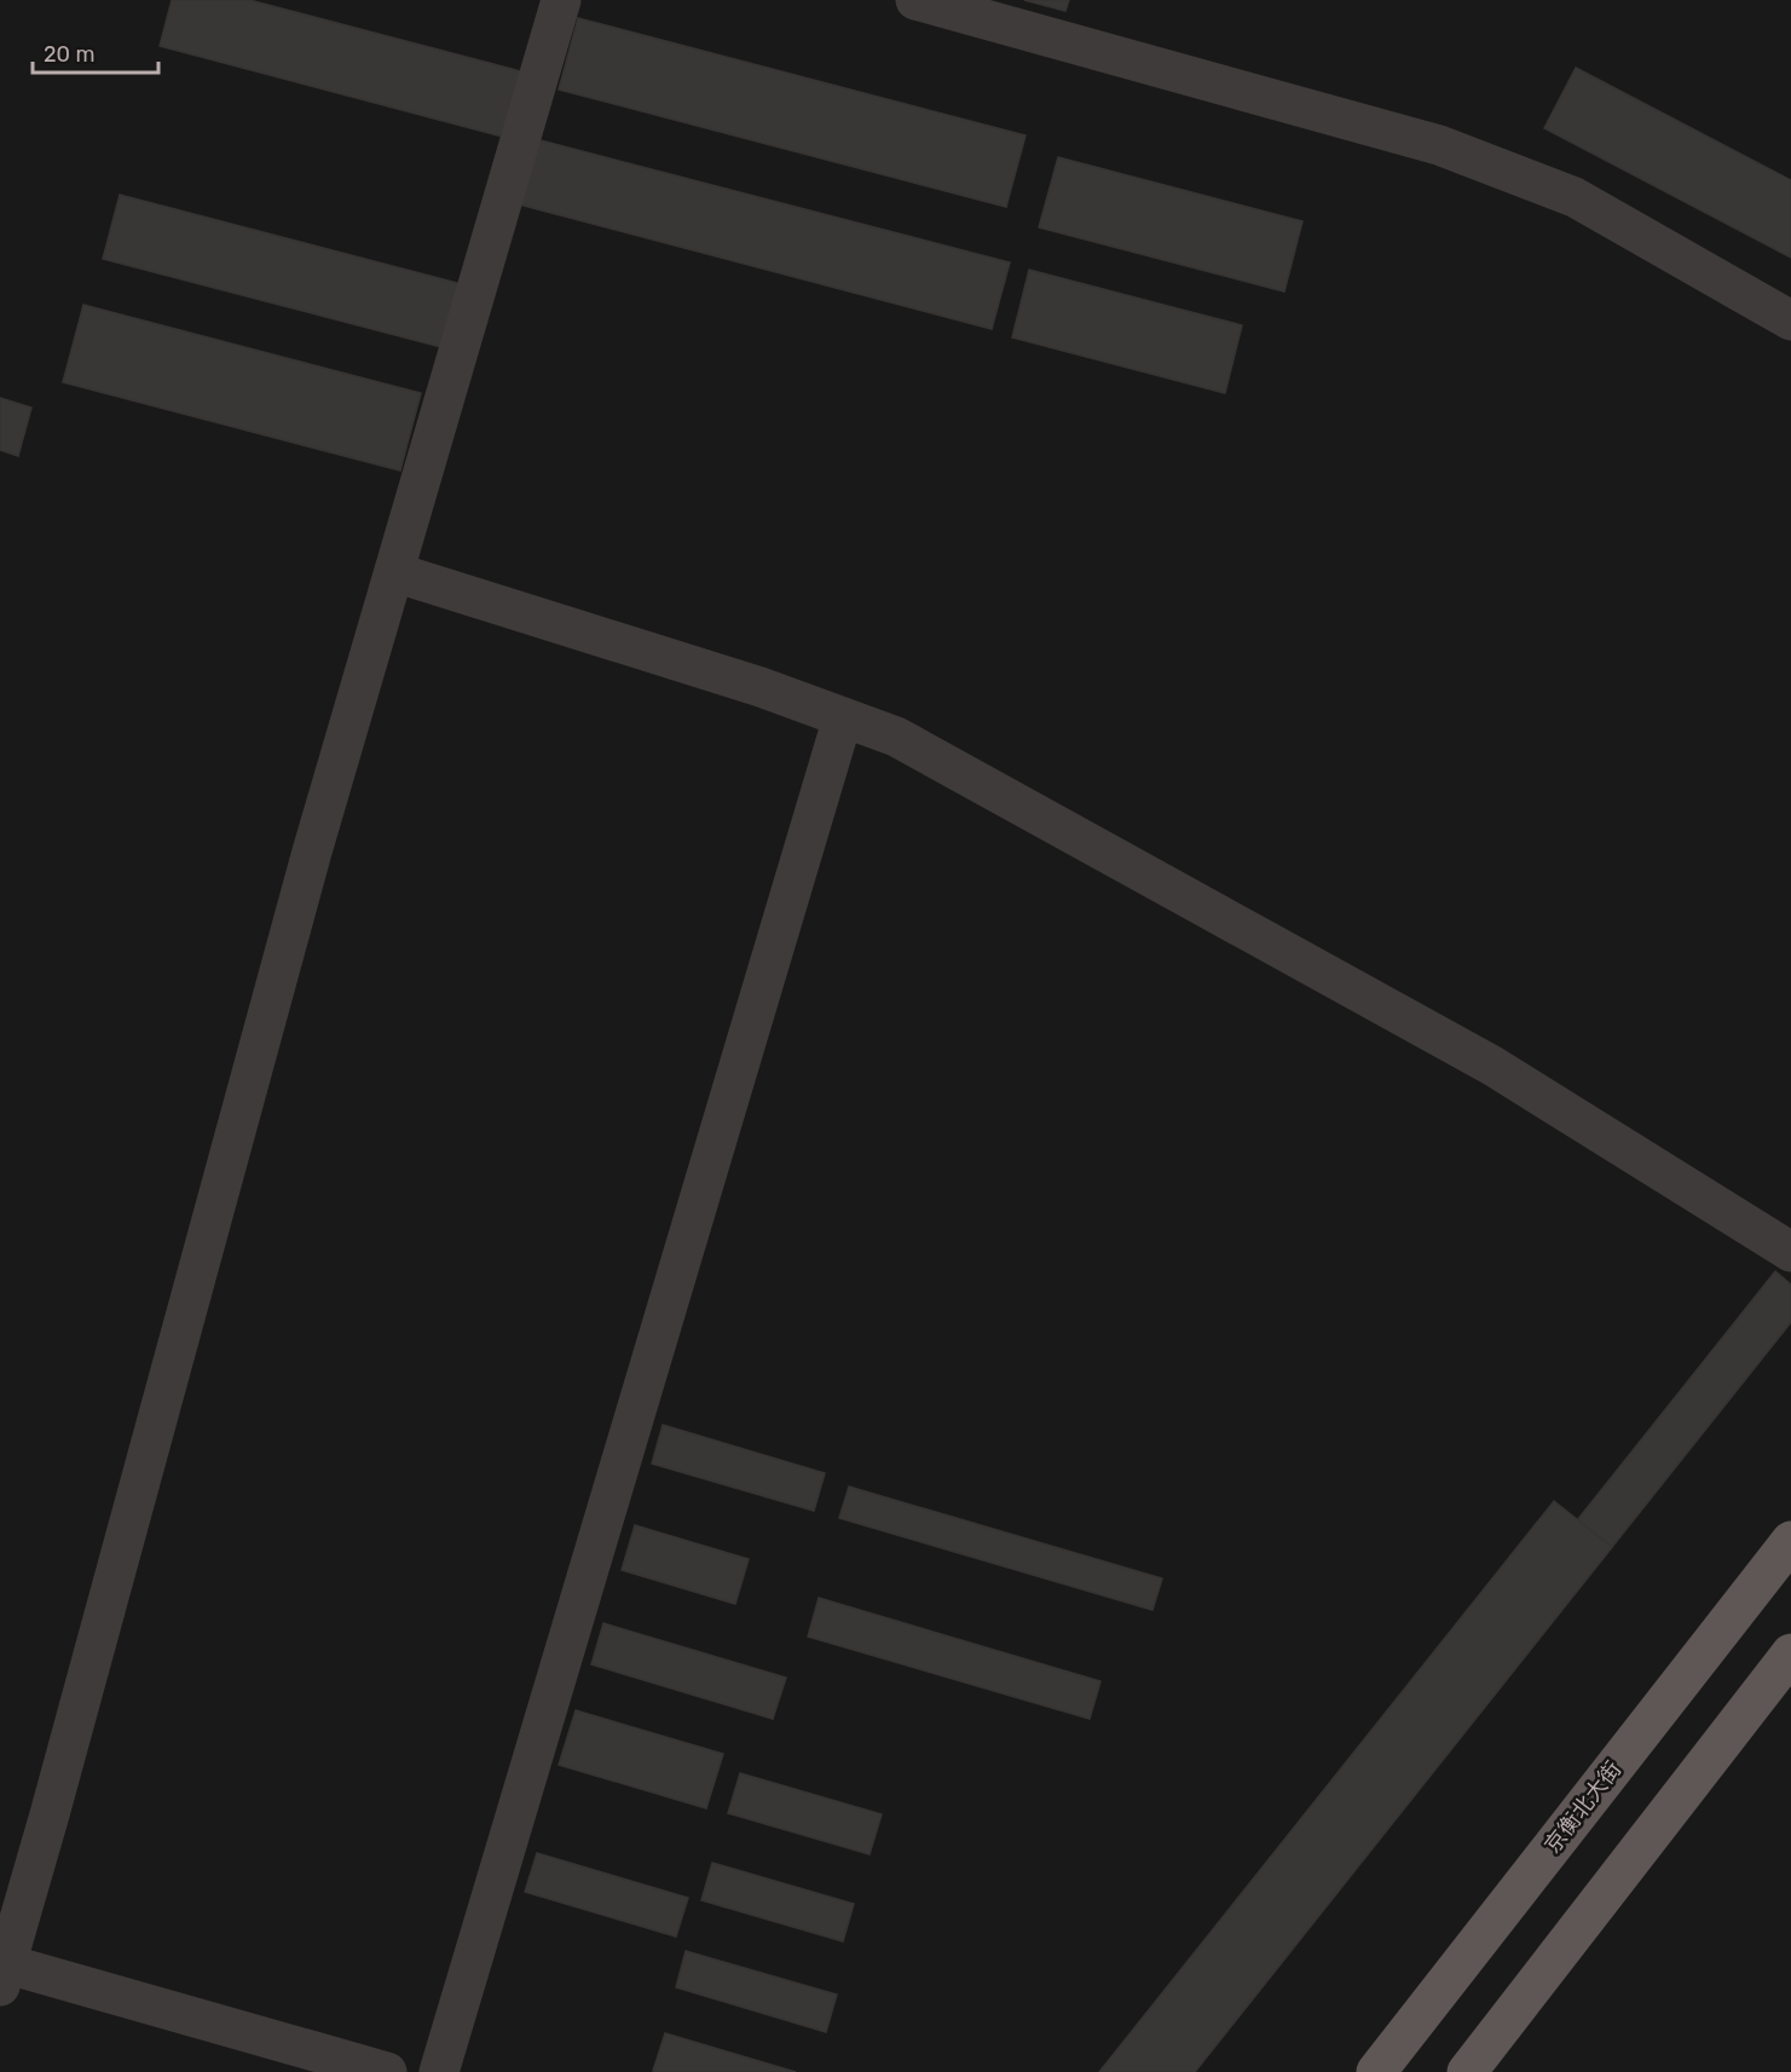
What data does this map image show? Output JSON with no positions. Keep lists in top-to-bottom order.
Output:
{
  "streets": {
    "main road": ["京衡北大街"]
  },
  "scale_bar": "20 m"
}
